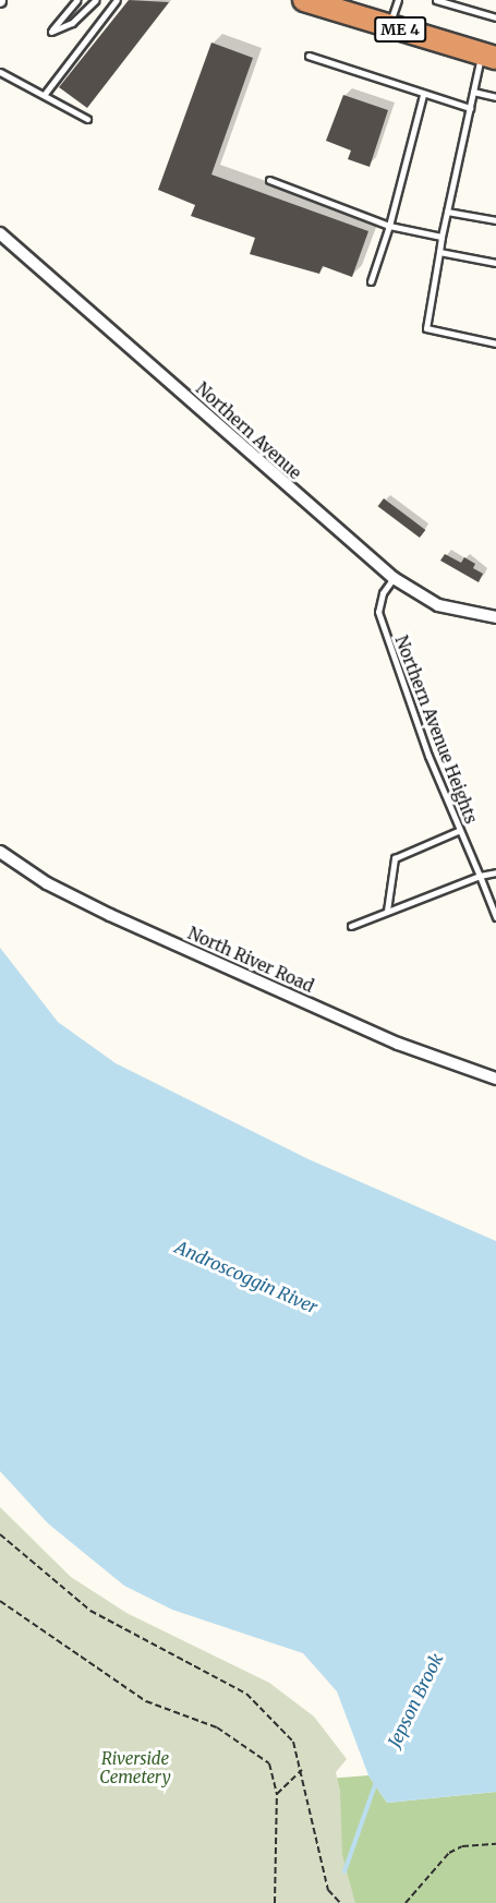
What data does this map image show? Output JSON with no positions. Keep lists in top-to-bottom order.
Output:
{
  "streets": {
    "highway": ["ME 4"],
    "street": ["Northern Avenue", "North River Road"],
    "lane": ["Northern Avenue Heights"]
  },
  "crossings": [
    ["Northern Avenue", "Northern Avenue Heights"]
  ],
  "water": ["Androscoggin River", "Jepson Brook"],
  "parks": ["Riverside Cemetery"]
}
